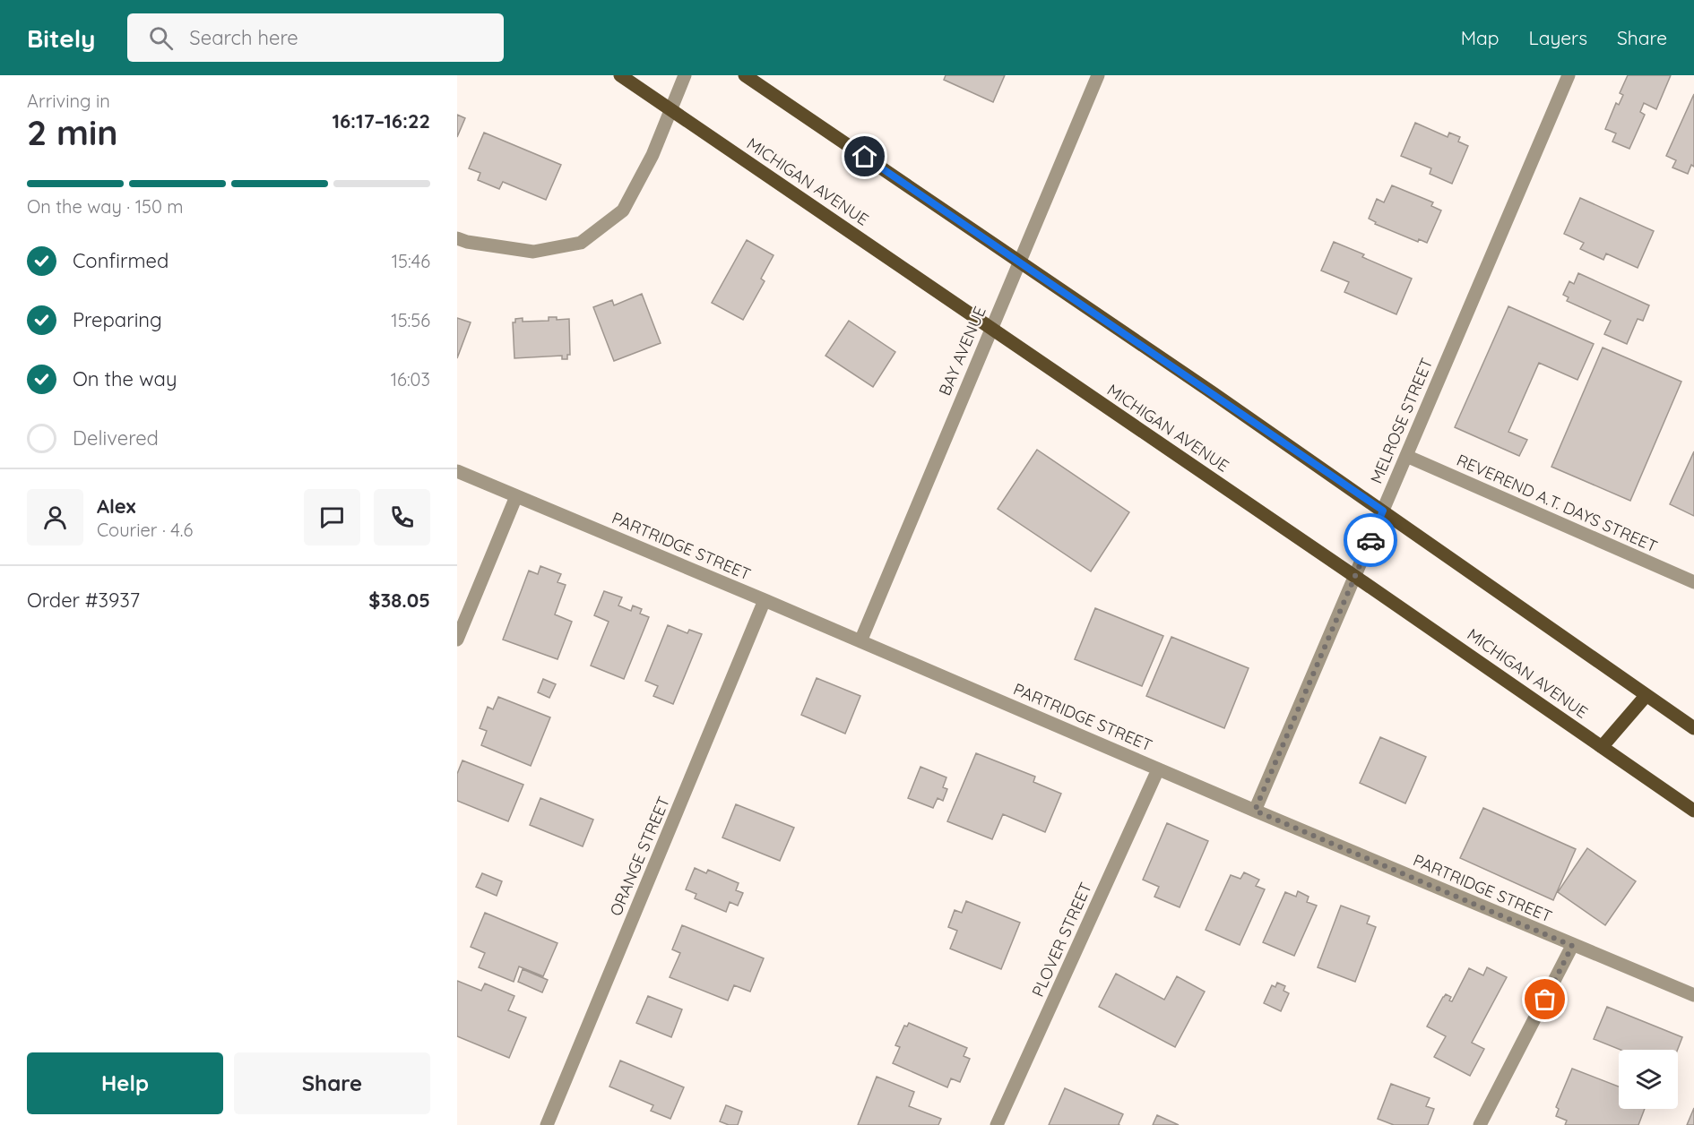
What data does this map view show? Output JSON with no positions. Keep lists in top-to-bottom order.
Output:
{
  "streets": {
    "main road": ["MICHIGAN AVENUE"],
    "street": [
      "BAY AVENUE",
      "MELROSE STREET",
      "REVEREND A.T. DAYS STREET",
      "PARTRIDGE STREET",
      "ORANGE STREET",
      "PLOVER STREET"
    ]
  },
  "crossings": [
    ["MICHIGAN AVENUE", "BAY AVENUE"],
    ["MICHIGAN AVENUE", "MELROSE STREET"],
    ["BAY AVENUE", "PARTRIDGE STREET"],
    ["MELROSE STREET", "REVEREND A.T. DAYS STREET"],
    ["MELROSE STREET", "PARTRIDGE STREET"],
    ["PARTRIDGE STREET", "ORANGE STREET"],
    ["PARTRIDGE STREET", "PLOVER STREET"]
  ],
  "page": {
    "header": "Bitely",
    "search": "Search here",
    "nav": ["Map", "Layers", "Share"],
    "heading": ["2 min", "Arriving in", "16:17–16:22"],
    "panel": [
      "Alex",
      "Courier · 4.6",
      "Order #3937",
      "$38.05"
    ],
    "bar": "On the way · 150 m",
    "list": [
      ["Confirmed", "15:46"],
      ["Preparing", "15:56"],
      ["On the way", "16:03"],
      "Delivered"
    ],
    "buttons": ["Help", "Share"]
  }
}
